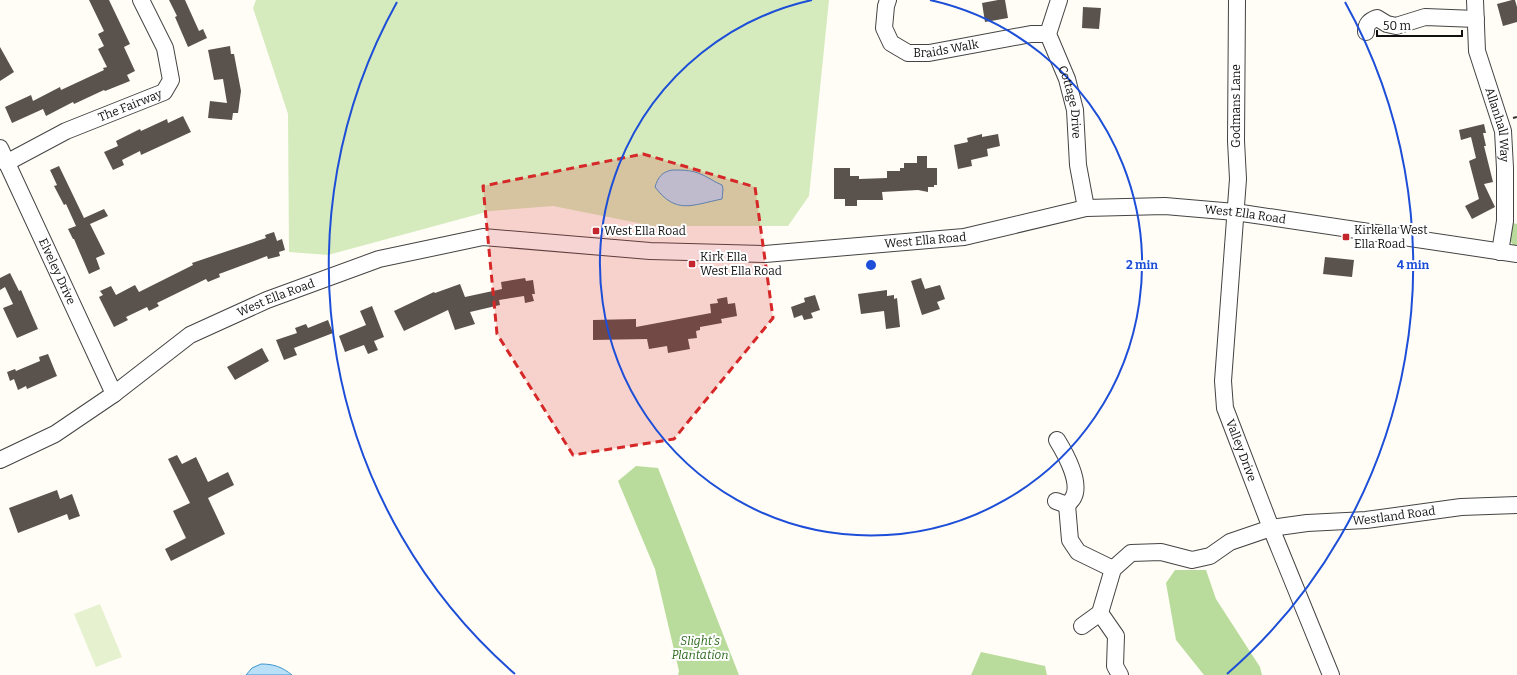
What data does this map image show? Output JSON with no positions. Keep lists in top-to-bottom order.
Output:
{
  "streets": {
    "street": [
      "Braids Walk",
      "Cottage Drive",
      "The Fairway",
      "Godmans Lane",
      "Allanhall Way",
      "West Ella Road",
      "Elveley Drive",
      "Valley Drive",
      "Westland Road"
    ]
  },
  "crossings": [
    ["Braids Walk", "Cottage Drive"],
    ["Cottage Drive", "West Ella Road"],
    ["The Fairway", "Elveley Drive"],
    ["Godmans Lane", "West Ella Road"],
    ["Godmans Lane", "Valley Drive"],
    ["Allanhall Way", "West Ella Road"],
    ["West Ella Road", "Elveley Drive"],
    ["West Ella Road", "Valley Drive"],
    ["Valley Drive", "Westland Road"]
  ],
  "parks": ["Slight's Plantation"],
  "places": {
    "transit": ["West Ella Road", "Kirkella West Ella Road", "Kirk Ella West Ella Road"]
  },
  "scale_bar": "50 m",
  "rings": ["2 min", "4 min"]
}
